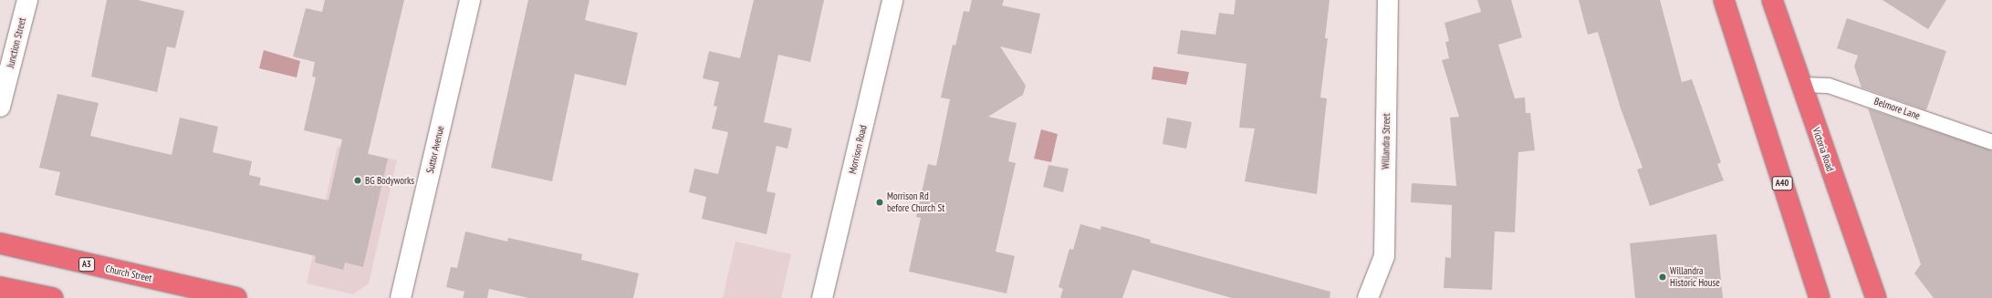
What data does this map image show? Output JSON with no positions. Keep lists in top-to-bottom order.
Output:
{
  "streets": {
    "highway": [
      "Victoria Road",
      "A40",
      "A3",
      "Church Street"
    ],
    "street": [
      "Junction Street",
      "Willandra Street",
      "Suttor Avenue",
      "Morrison Road"
    ],
    "lane": ["Belmore Lane"]
  },
  "crossings": [
    ["Belmore Lane", "Victoria Road"]
  ],
  "places": ["BG Bodyworks", "Morrison Rd before Church St", "Willandra Historic House"]
}
